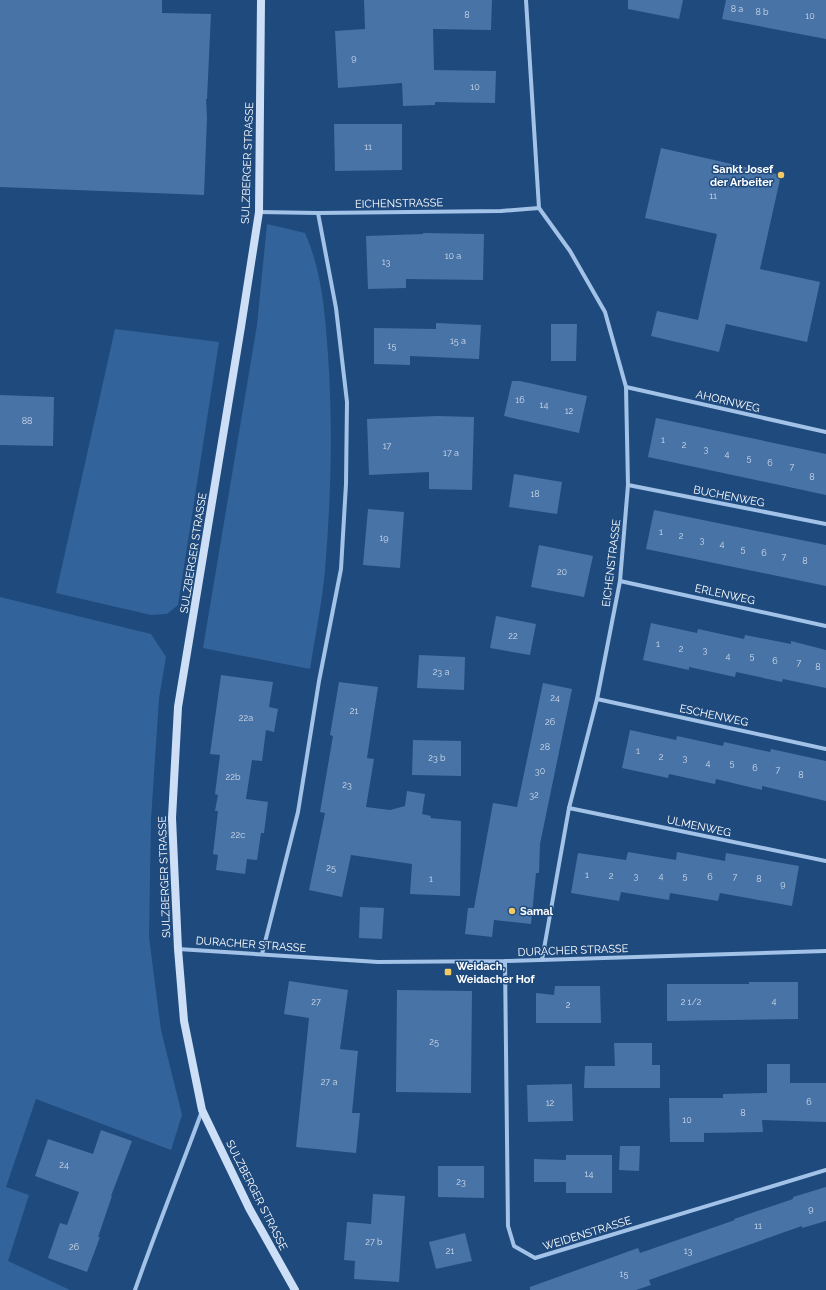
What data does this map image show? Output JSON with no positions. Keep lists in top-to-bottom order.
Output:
{
  "streets": {
    "street": [
      "SULZBERGER STRASSE",
      "EICHENSTRASSE",
      "AHORNWEG",
      "BUCHENWEG",
      "ERLENWEG",
      "ESCHENWEG",
      "ULMENWEG",
      "DURACHER STRASSE",
      "WEIDENSTRASSE"
    ]
  },
  "crossings": [
    ["SULZBERGER STRASSE", "EICHENSTRASSE"],
    ["SULZBERGER STRASSE", "DURACHER STRASSE"],
    ["EICHENSTRASSE", "AHORNWEG"],
    ["EICHENSTRASSE", "BUCHENWEG"],
    ["EICHENSTRASSE", "ERLENWEG"],
    ["EICHENSTRASSE", "ESCHENWEG"],
    ["EICHENSTRASSE", "ULMENWEG"],
    ["EICHENSTRASSE", "DURACHER STRASSE"],
    ["DURACHER STRASSE", "WEIDENSTRASSE"]
  ],
  "places": {
    "other": ["Sankt Josef der Arbeiter", "Samal"],
    "transit": ["Weidach, Weidacher Hof"]
  },
  "house_numbers": [
    "8 a",
    "8 b",
    "8",
    "10",
    "9",
    "10",
    "11",
    "11",
    "10 a",
    "13",
    "15 a",
    "15",
    "16",
    "14",
    "12",
    "88",
    "1",
    "2",
    "17",
    "3",
    "17 a",
    "4",
    "5",
    "6",
    "7",
    "8",
    "18",
    "1",
    "2",
    "19",
    "3",
    "4",
    "5",
    "6",
    "7",
    "8",
    "20",
    "22",
    "1",
    "2",
    "3",
    "4",
    "5",
    "6",
    "7",
    "8",
    "23 a",
    "24",
    "21",
    "22a",
    "26",
    "28",
    "1",
    "2",
    "23 b",
    "3",
    "4",
    "5",
    "6",
    "7",
    "30",
    "8",
    "22b",
    "23",
    "32",
    "22c",
    "25",
    "1",
    "2",
    "3",
    "4",
    "5",
    "6",
    "7",
    "1",
    "8",
    "9",
    "4",
    "27",
    "2 1/2",
    "2",
    "25",
    "27 a",
    "6",
    "12",
    "8",
    "10",
    "24",
    "14",
    "23",
    "9",
    "11",
    "27 b",
    "26",
    "21",
    "13",
    "15"
  ]
}
